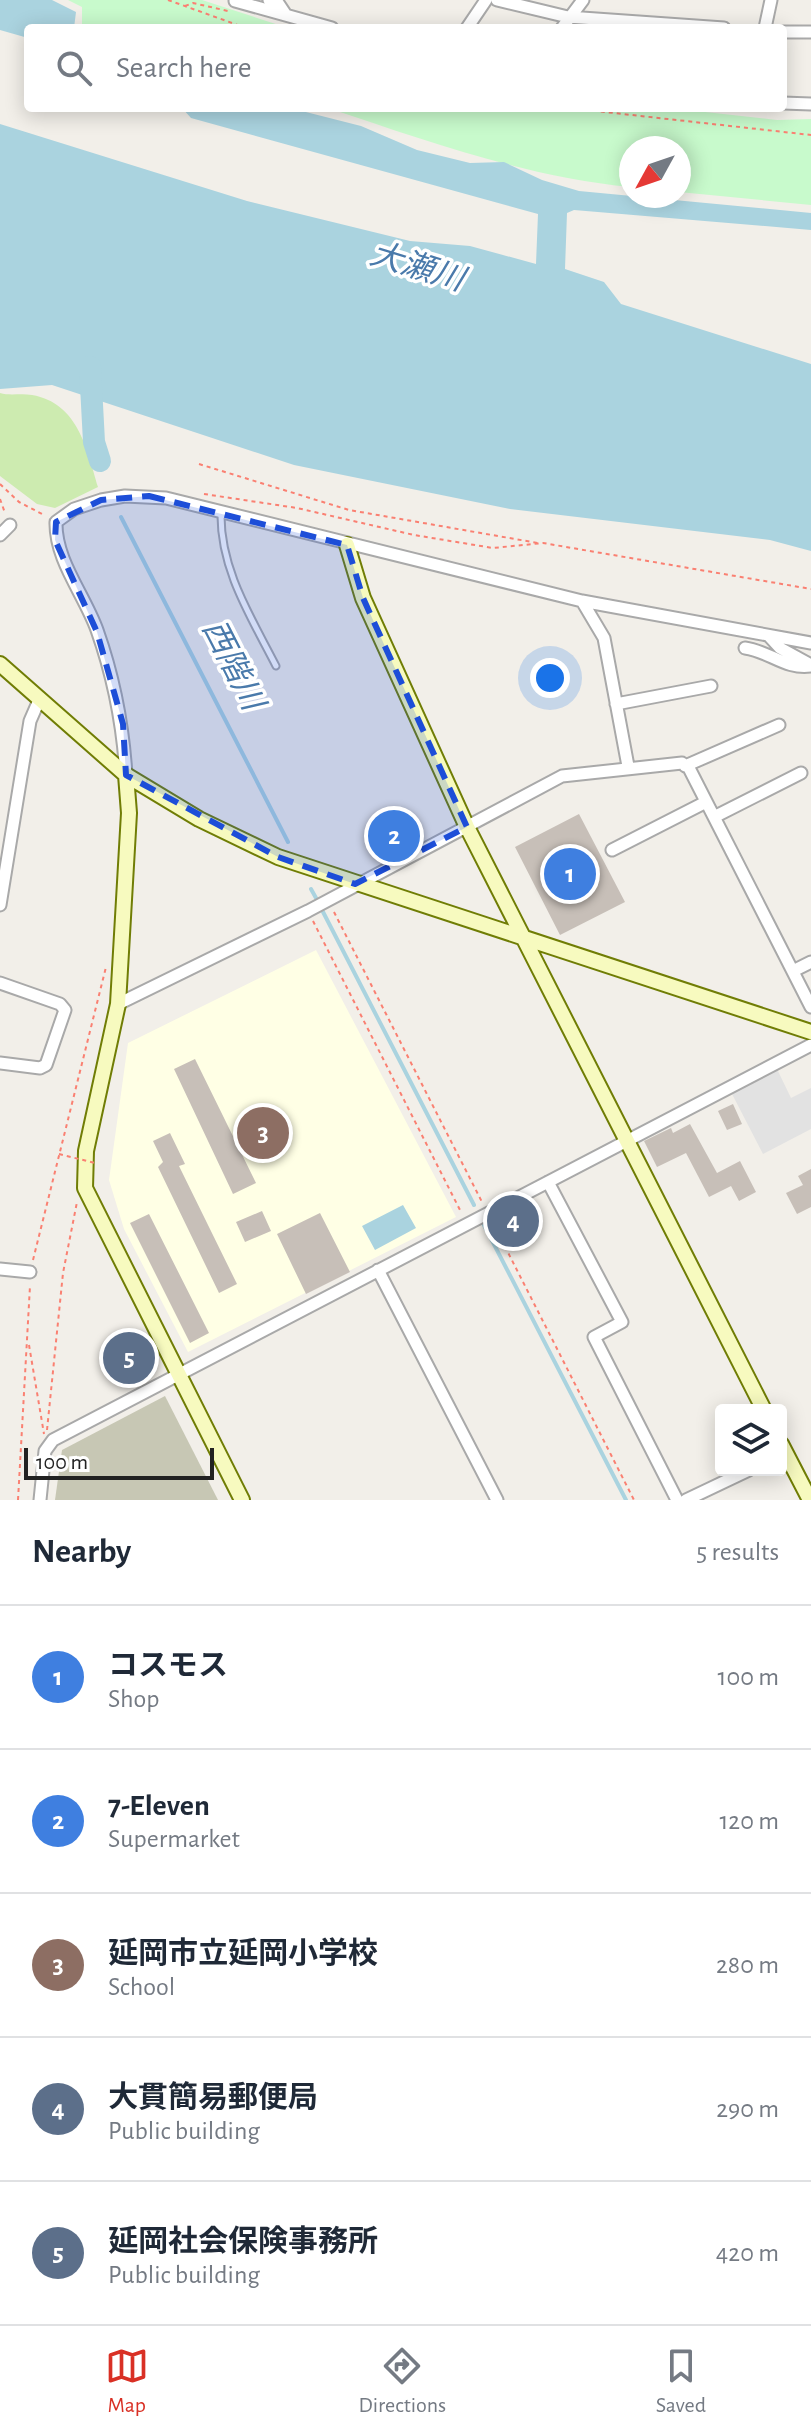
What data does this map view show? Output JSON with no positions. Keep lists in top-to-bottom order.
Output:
{
  "water": ["大瀬川", "西階川"],
  "scale_bar": "100 m",
  "north": "bottom left",
  "page": {
    "search": "Search here",
    "pins": [
      "2",
      "1",
      "3",
      "4",
      "5"
    ],
    "scale": "100 m",
    "heading": ["Nearby", "5 results"],
    "list": [
      {
        "mark": "1",
        "name": "コスモス",
        "note": "Shop",
        "value": "100 m"
      },
      {
        "mark": "2",
        "name": "7-Eleven",
        "note": "Supermarket",
        "value": "120 m"
      },
      {
        "mark": "3",
        "name": "延岡市立延岡小学校",
        "note": "School",
        "value": "280 m"
      },
      {
        "mark": "4",
        "name": "大貫簡易郵便局",
        "note": "Public building",
        "value": "290 m"
      },
      {
        "mark": "5",
        "name": "延岡社会保険事務所",
        "note": "Public building",
        "value": "420 m"
      }
    ],
    "nav": ["Map", "Directions", "Saved"]
  }
}
